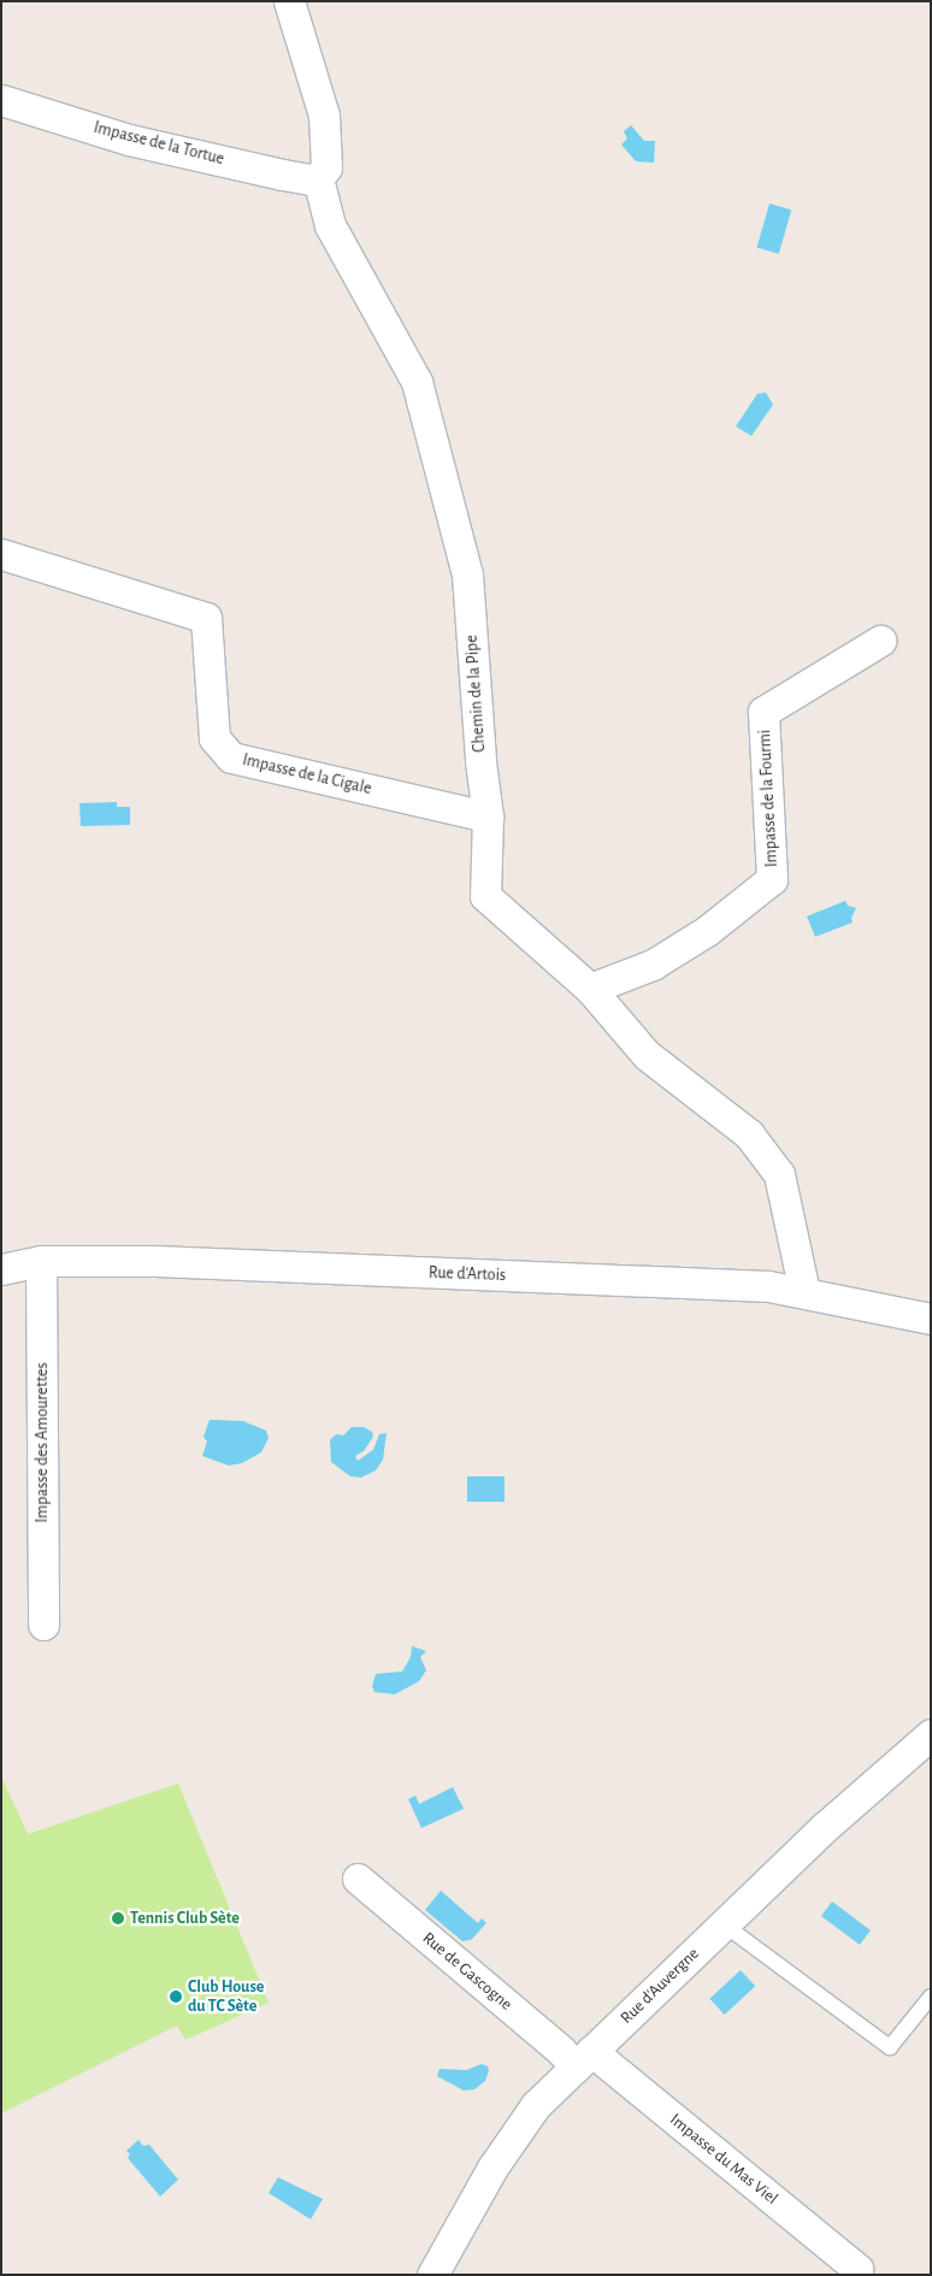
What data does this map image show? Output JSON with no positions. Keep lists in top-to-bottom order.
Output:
{
  "streets": {
    "street": [
      "Impasse de la Tortue",
      "Chemin de la Pipe",
      "Impasse de la Cigale",
      "Impasse de la Fourmi",
      "Rue d'Artois",
      "Impasse des Amourettes",
      "Rue de Gascogne",
      "Rue d'Auvergne",
      "Impasse du Mas Viel"
    ]
  },
  "crossings": [
    ["Impasse de la Tortue", "Chemin de la Pipe"],
    ["Chemin de la Pipe", "Impasse de la Cigale"],
    ["Chemin de la Pipe", "Impasse de la Fourmi"],
    ["Chemin de la Pipe", "Rue d'Artois"],
    ["Rue d'Artois", "Impasse des Amourettes"],
    ["Rue de Gascogne", "Rue d'Auvergne"],
    ["Rue de Gascogne", "Impasse du Mas Viel"],
    ["Rue d'Auvergne", "Impasse du Mas Viel"]
  ],
  "places": ["Tennis Club Sète", "Club House du TC Sète"]
}
